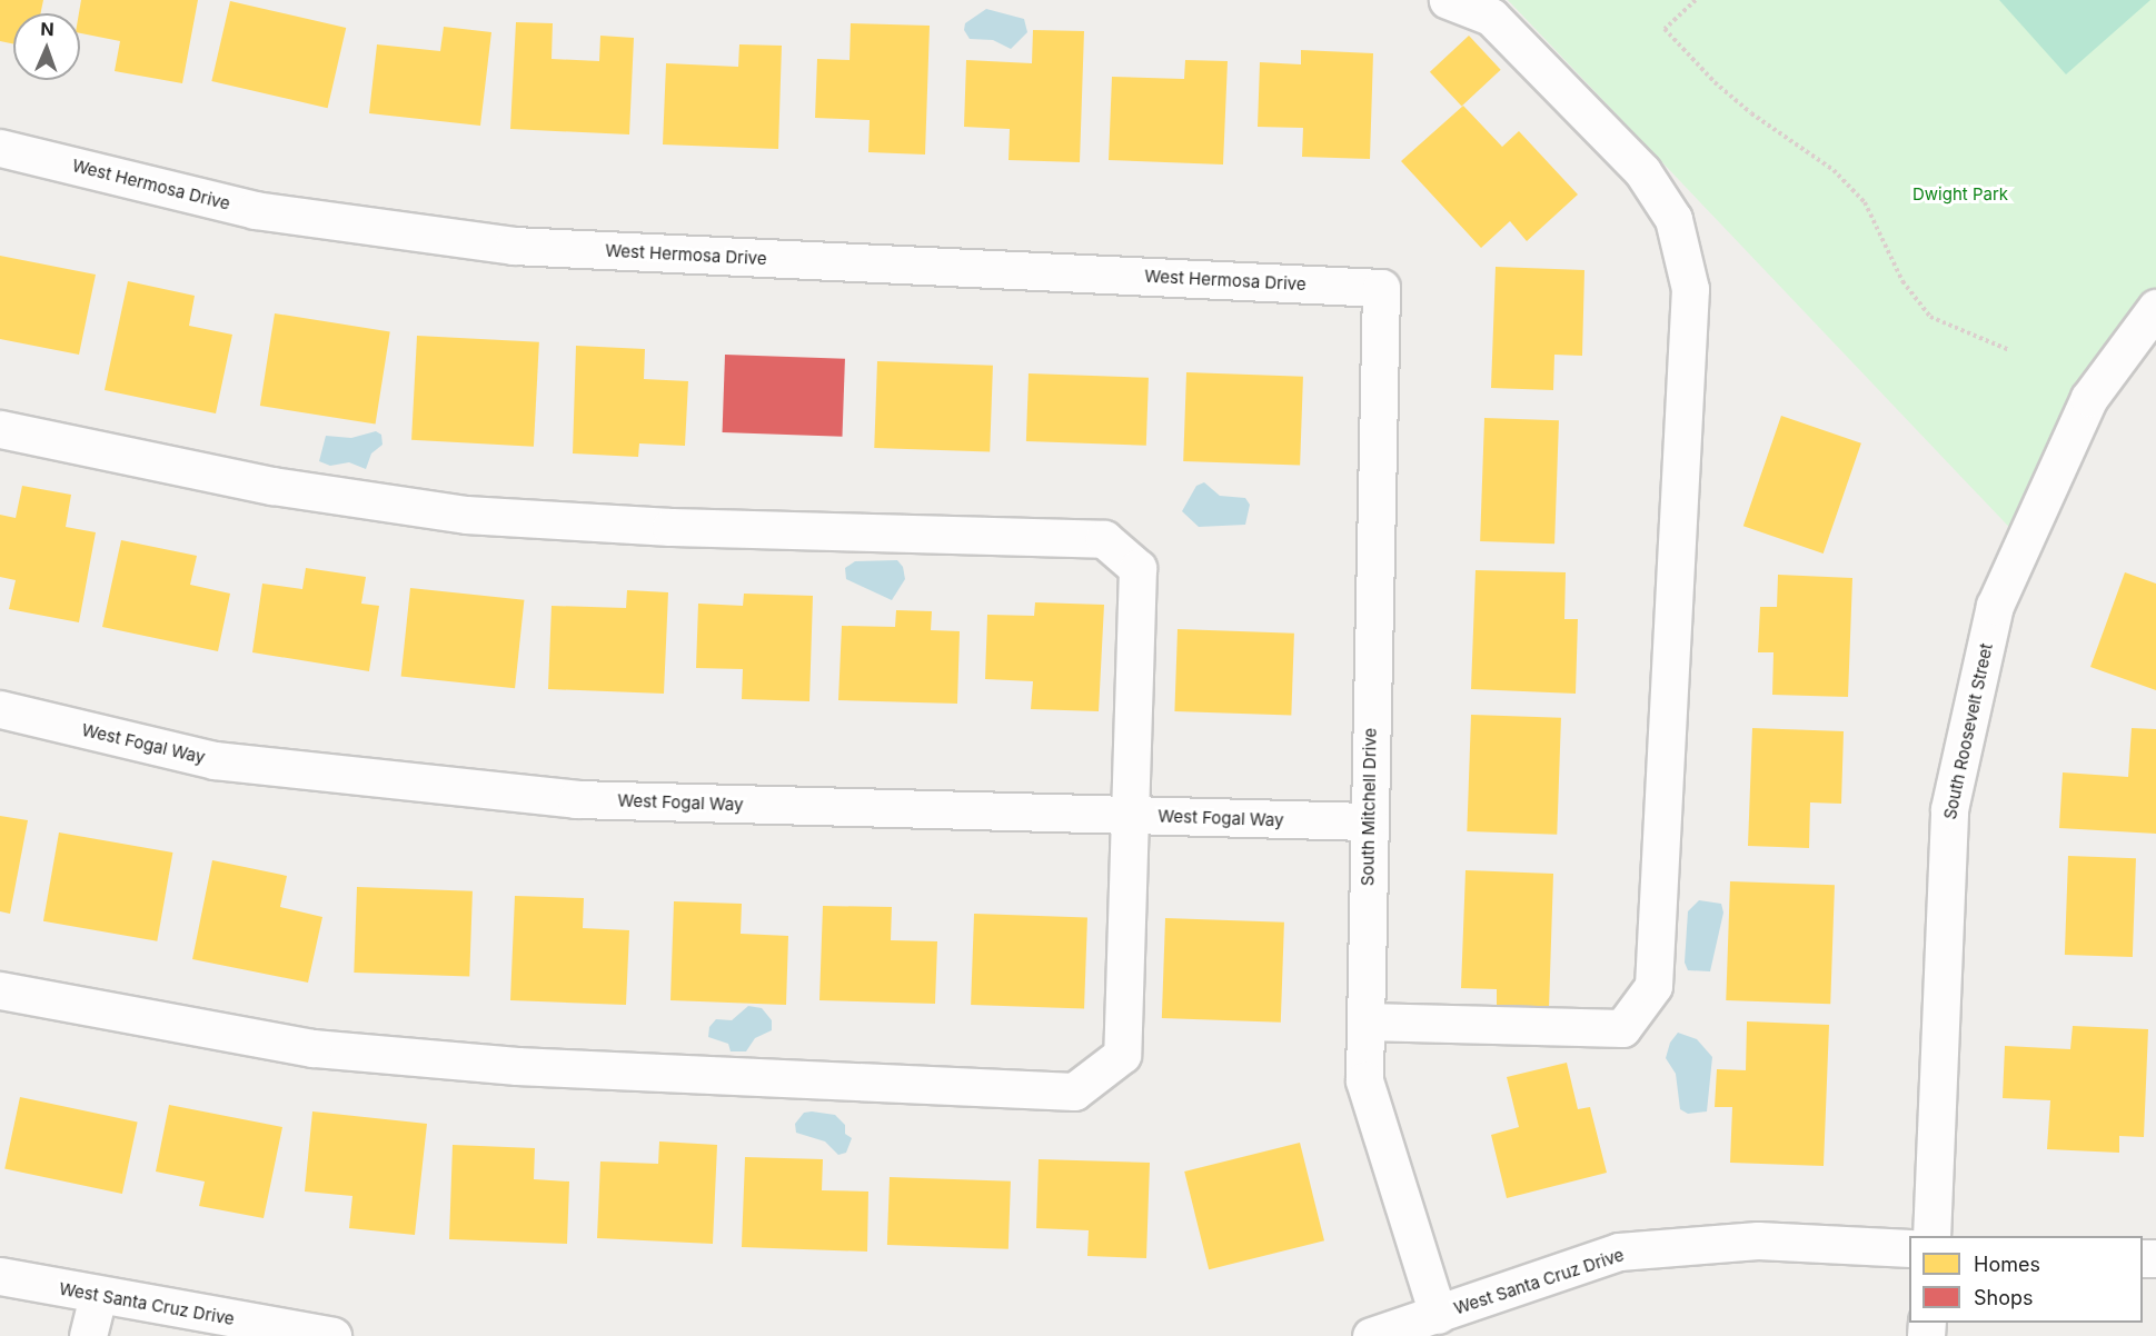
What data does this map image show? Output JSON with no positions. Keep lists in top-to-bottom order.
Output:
{
  "streets": {
    "street": [
      "West Hermosa Drive",
      "South Roosevelt Street",
      "West Fogal Way",
      "South Mitchell Drive",
      "West Santa Cruz Drive"
    ]
  },
  "crossings": [
    ["West Hermosa Drive", "South Mitchell Drive"],
    ["West Fogal Way", "South Mitchell Drive"],
    ["South Mitchell Drive", "West Santa Cruz Drive"]
  ],
  "parks": ["Dwight Park"],
  "legend": ["Homes", "Shops"],
  "north": "top"
}
